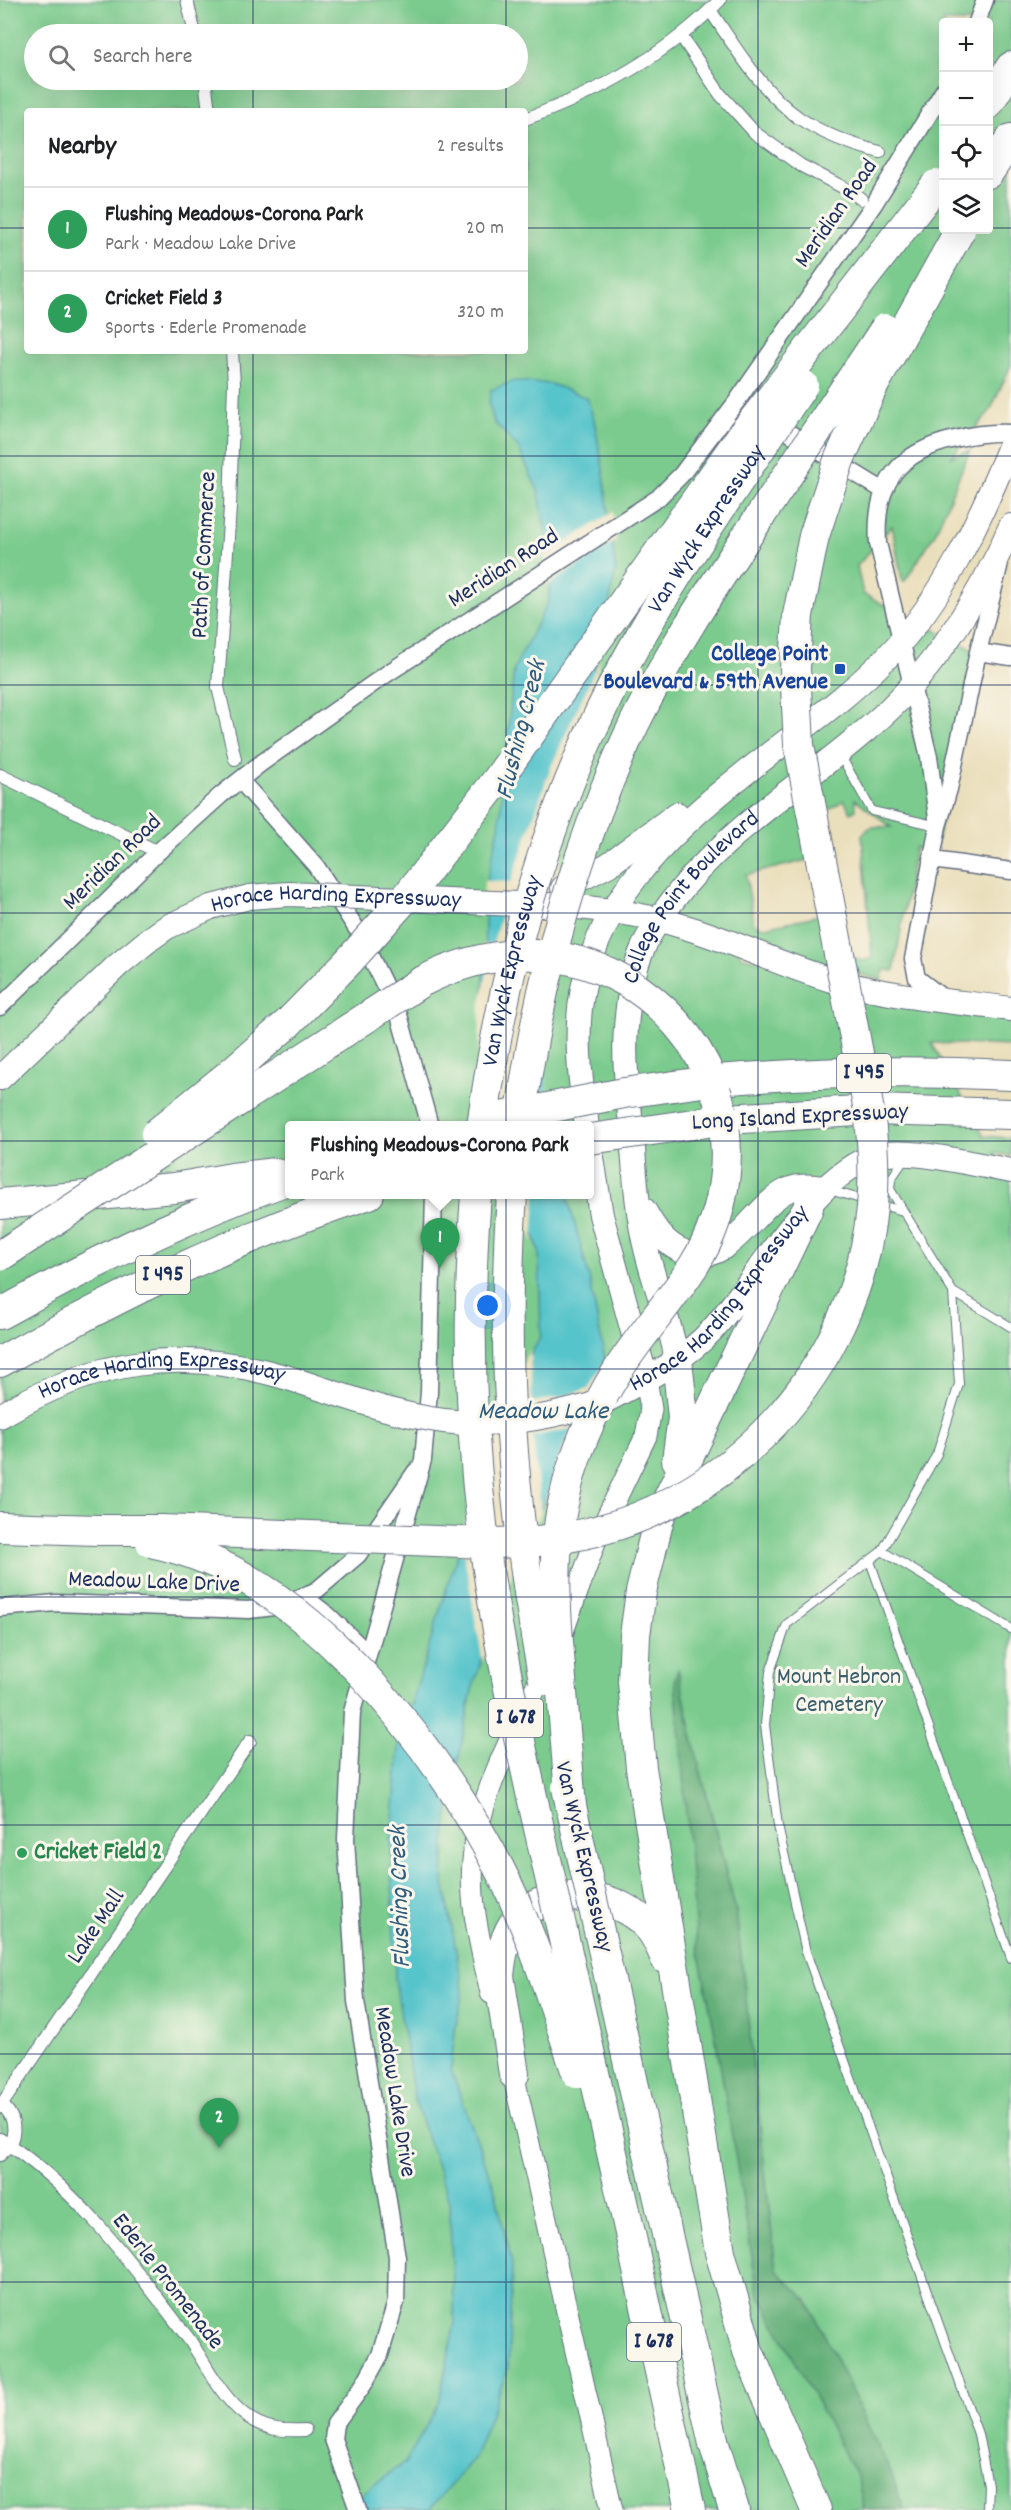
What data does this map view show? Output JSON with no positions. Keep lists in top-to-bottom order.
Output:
{
  "streets": {
    "highway": [
      "Van Wyck Expressway",
      "I 495",
      "Long Island Expressway",
      "I 678"
    ],
    "main road": ["College Point Boulevard", "Horace Harding Expressway"],
    "street": [
      "Meridian Road",
      "Path of Commerce",
      "Meadow Lake Drive",
      "Lake Mall",
      "Ederle Promenade"
    ]
  },
  "crossings": [
    ["College Point Boulevard", "Horace Harding Expressway"]
  ],
  "water": ["Flushing Creek", "Meadow Lake"],
  "parks": ["Mount Hebron Cemetery"],
  "places": {
    "transit": ["College Point Boulevard & 59th Avenue"],
    "other": ["Cricket Field 2"]
  },
  "page": {
    "map_buttons": ["+", "−"],
    "search": "Search here",
    "heading": ["Nearby", "2 results"],
    "list": [
      {
        "mark": "1",
        "name": "Flushing Meadows-Corona Park",
        "note": "Park · Meadow Lake Drive",
        "value": "20 m"
      },
      {
        "mark": "2",
        "name": "Cricket Field 3",
        "note": "Sports · Ederle Promenade",
        "value": "320 m"
      }
    ],
    "popup": ["Flushing Meadows-Corona Park", "Park"],
    "pins": ["1", "2"]
  }
}
